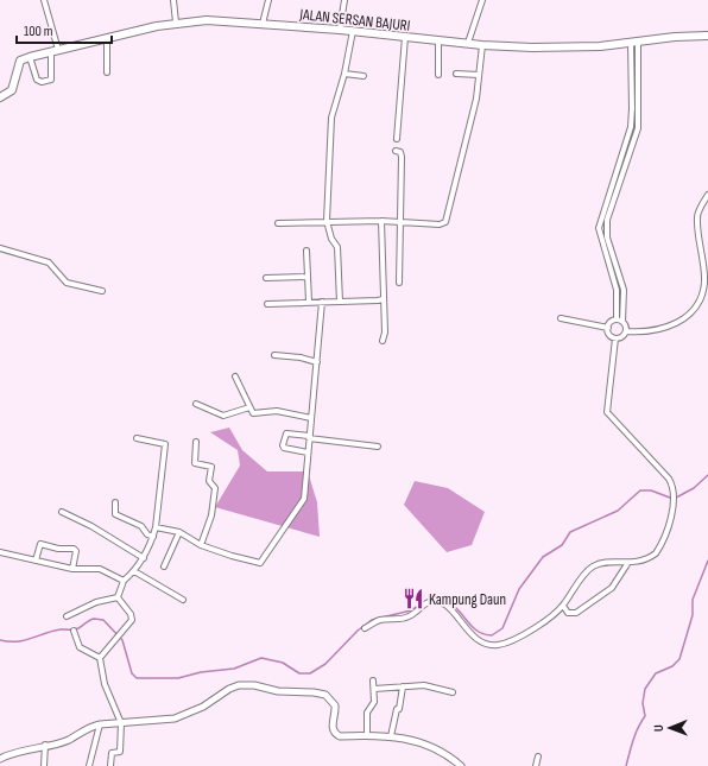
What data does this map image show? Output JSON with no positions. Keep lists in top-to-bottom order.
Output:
{
  "streets": {
    "main road": ["JALAN SERSAN BAJURI"]
  },
  "places": {
    "restaurant": ["Kampung Daun"]
  },
  "scale_bar": "100 m",
  "north": "left"
}
